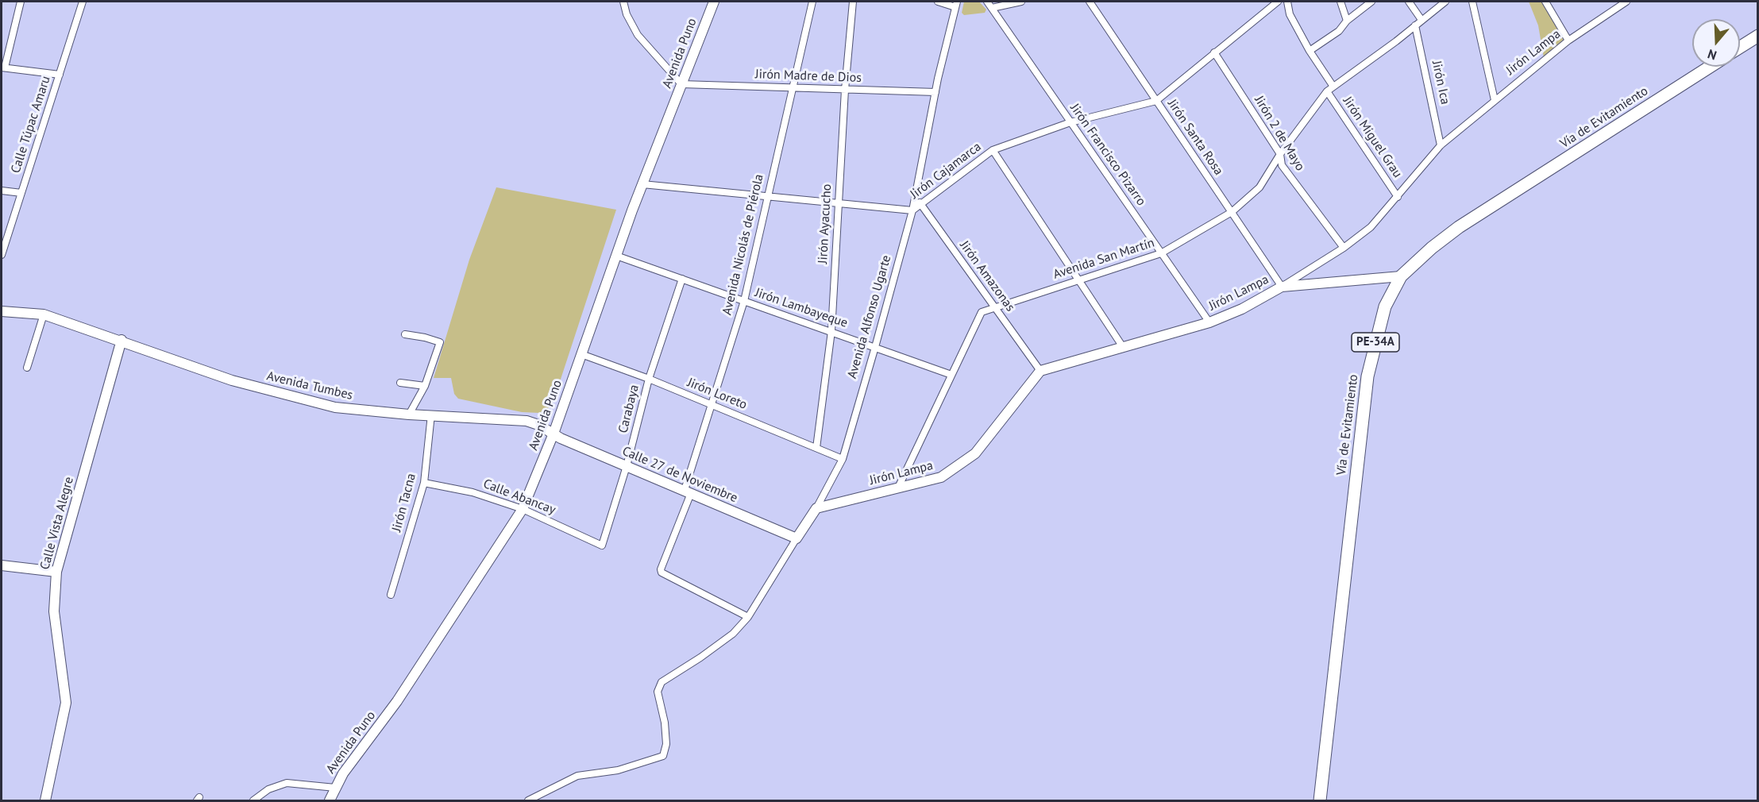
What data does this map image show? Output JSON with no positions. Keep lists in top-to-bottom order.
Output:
{
  "streets": {
    "highway": ["Vía de Evitamiento", "PE-34A"],
    "street": [
      "Jirón Lampa",
      "Avenida Puno",
      "Jirón Madre de Dios",
      "Jirón Ica",
      "Calle Túpac Amaru",
      "Jirón 2 de Mayo",
      "Jirón Santa Rosa",
      "Jirón Miguel Grau",
      "Jirón Francisco Pizarro",
      "Jirón Cajamarca",
      "Jirón Ayacucho",
      "Avenida Nicolás de Piérola",
      "Avenida San Martín",
      "Jirón Amazonas",
      "Jirón Lambayeque",
      "Avenida Alfonso Ugarte",
      "Avenida Tumbes",
      "Jirón Loreto",
      "Carabaya",
      "Calle 27 de Noviembre",
      "Calle Abancay",
      "Jirón Tacna",
      "Calle Vista Alegre"
    ]
  },
  "crossings": [
    ["Jirón Lampa", "Jirón Ica"],
    ["Jirón Lampa", "Jirón 2 de Mayo"],
    ["Jirón Lampa", "Jirón Santa Rosa"],
    ["Jirón Lampa", "Jirón Miguel Grau"],
    ["Jirón Lampa", "Jirón Francisco Pizarro"],
    ["Jirón Lampa", "Avenida San Martín"],
    ["Jirón Lampa", "Jirón Amazonas"],
    ["Jirón Lampa", "Avenida Alfonso Ugarte"],
    ["Avenida Puno", "Jirón Madre de Dios"],
    ["Avenida Puno", "Jirón Cajamarca"],
    ["Avenida Puno", "Jirón Lambayeque"],
    ["Avenida Puno", "Avenida Tumbes"],
    ["Avenida Puno", "Jirón Loreto"],
    ["Avenida Puno", "Calle 27 de Noviembre"],
    ["Avenida Puno", "Calle Abancay"],
    ["Jirón Madre de Dios", "Jirón Ayacucho"],
    ["Jirón Madre de Dios", "Avenida Nicolás de Piérola"],
    ["Jirón Madre de Dios", "Avenida Alfonso Ugarte"],
    ["Jirón Ica", "Avenida San Martín"],
    ["Jirón 2 de Mayo", "Jirón Cajamarca"],
    ["Jirón 2 de Mayo", "Avenida San Martín"],
    ["Jirón Santa Rosa", "Jirón Cajamarca"],
    ["Jirón Santa Rosa", "Avenida San Martín"],
    ["Jirón Miguel Grau", "Avenida San Martín"],
    ["Jirón Francisco Pizarro", "Jirón Cajamarca"],
    ["Jirón Francisco Pizarro", "Avenida San Martín"],
    ["Jirón Cajamarca", "Jirón Ayacucho"],
    ["Jirón Cajamarca", "Avenida Nicolás de Piérola"],
    ["Jirón Cajamarca", "Jirón Amazonas"],
    ["Jirón Cajamarca", "Avenida Alfonso Ugarte"],
    ["Jirón Ayacucho", "Jirón Lambayeque"],
    ["Jirón Ayacucho", "Jirón Loreto"],
    ["Avenida Nicolás de Piérola", "Jirón Lambayeque"],
    ["Avenida Nicolás de Piérola", "Avenida Alfonso Ugarte"],
    ["Avenida Nicolás de Piérola", "Jirón Loreto"],
    ["Avenida Nicolás de Piérola", "Calle 27 de Noviembre"],
    ["Avenida San Martín", "Jirón Amazonas"],
    ["Avenida San Martín", "Jirón Lambayeque"],
    ["Jirón Amazonas", "Avenida Alfonso Ugarte"],
    ["Jirón Lambayeque", "Avenida Alfonso Ugarte"],
    ["Jirón Lambayeque", "Carabaya"],
    ["Avenida Alfonso Ugarte", "Jirón Loreto"],
    ["Avenida Alfonso Ugarte", "Calle 27 de Noviembre"],
    ["Avenida Tumbes", "Calle 27 de Noviembre"],
    ["Avenida Tumbes", "Jirón Tacna"],
    ["Avenida Tumbes", "Calle Vista Alegre"],
    ["Jirón Loreto", "Carabaya"],
    ["Carabaya", "Calle 27 de Noviembre"],
    ["Carabaya", "Calle Abancay"],
    ["Calle Abancay", "Jirón Tacna"]
  ],
  "north": "bottom"
}
